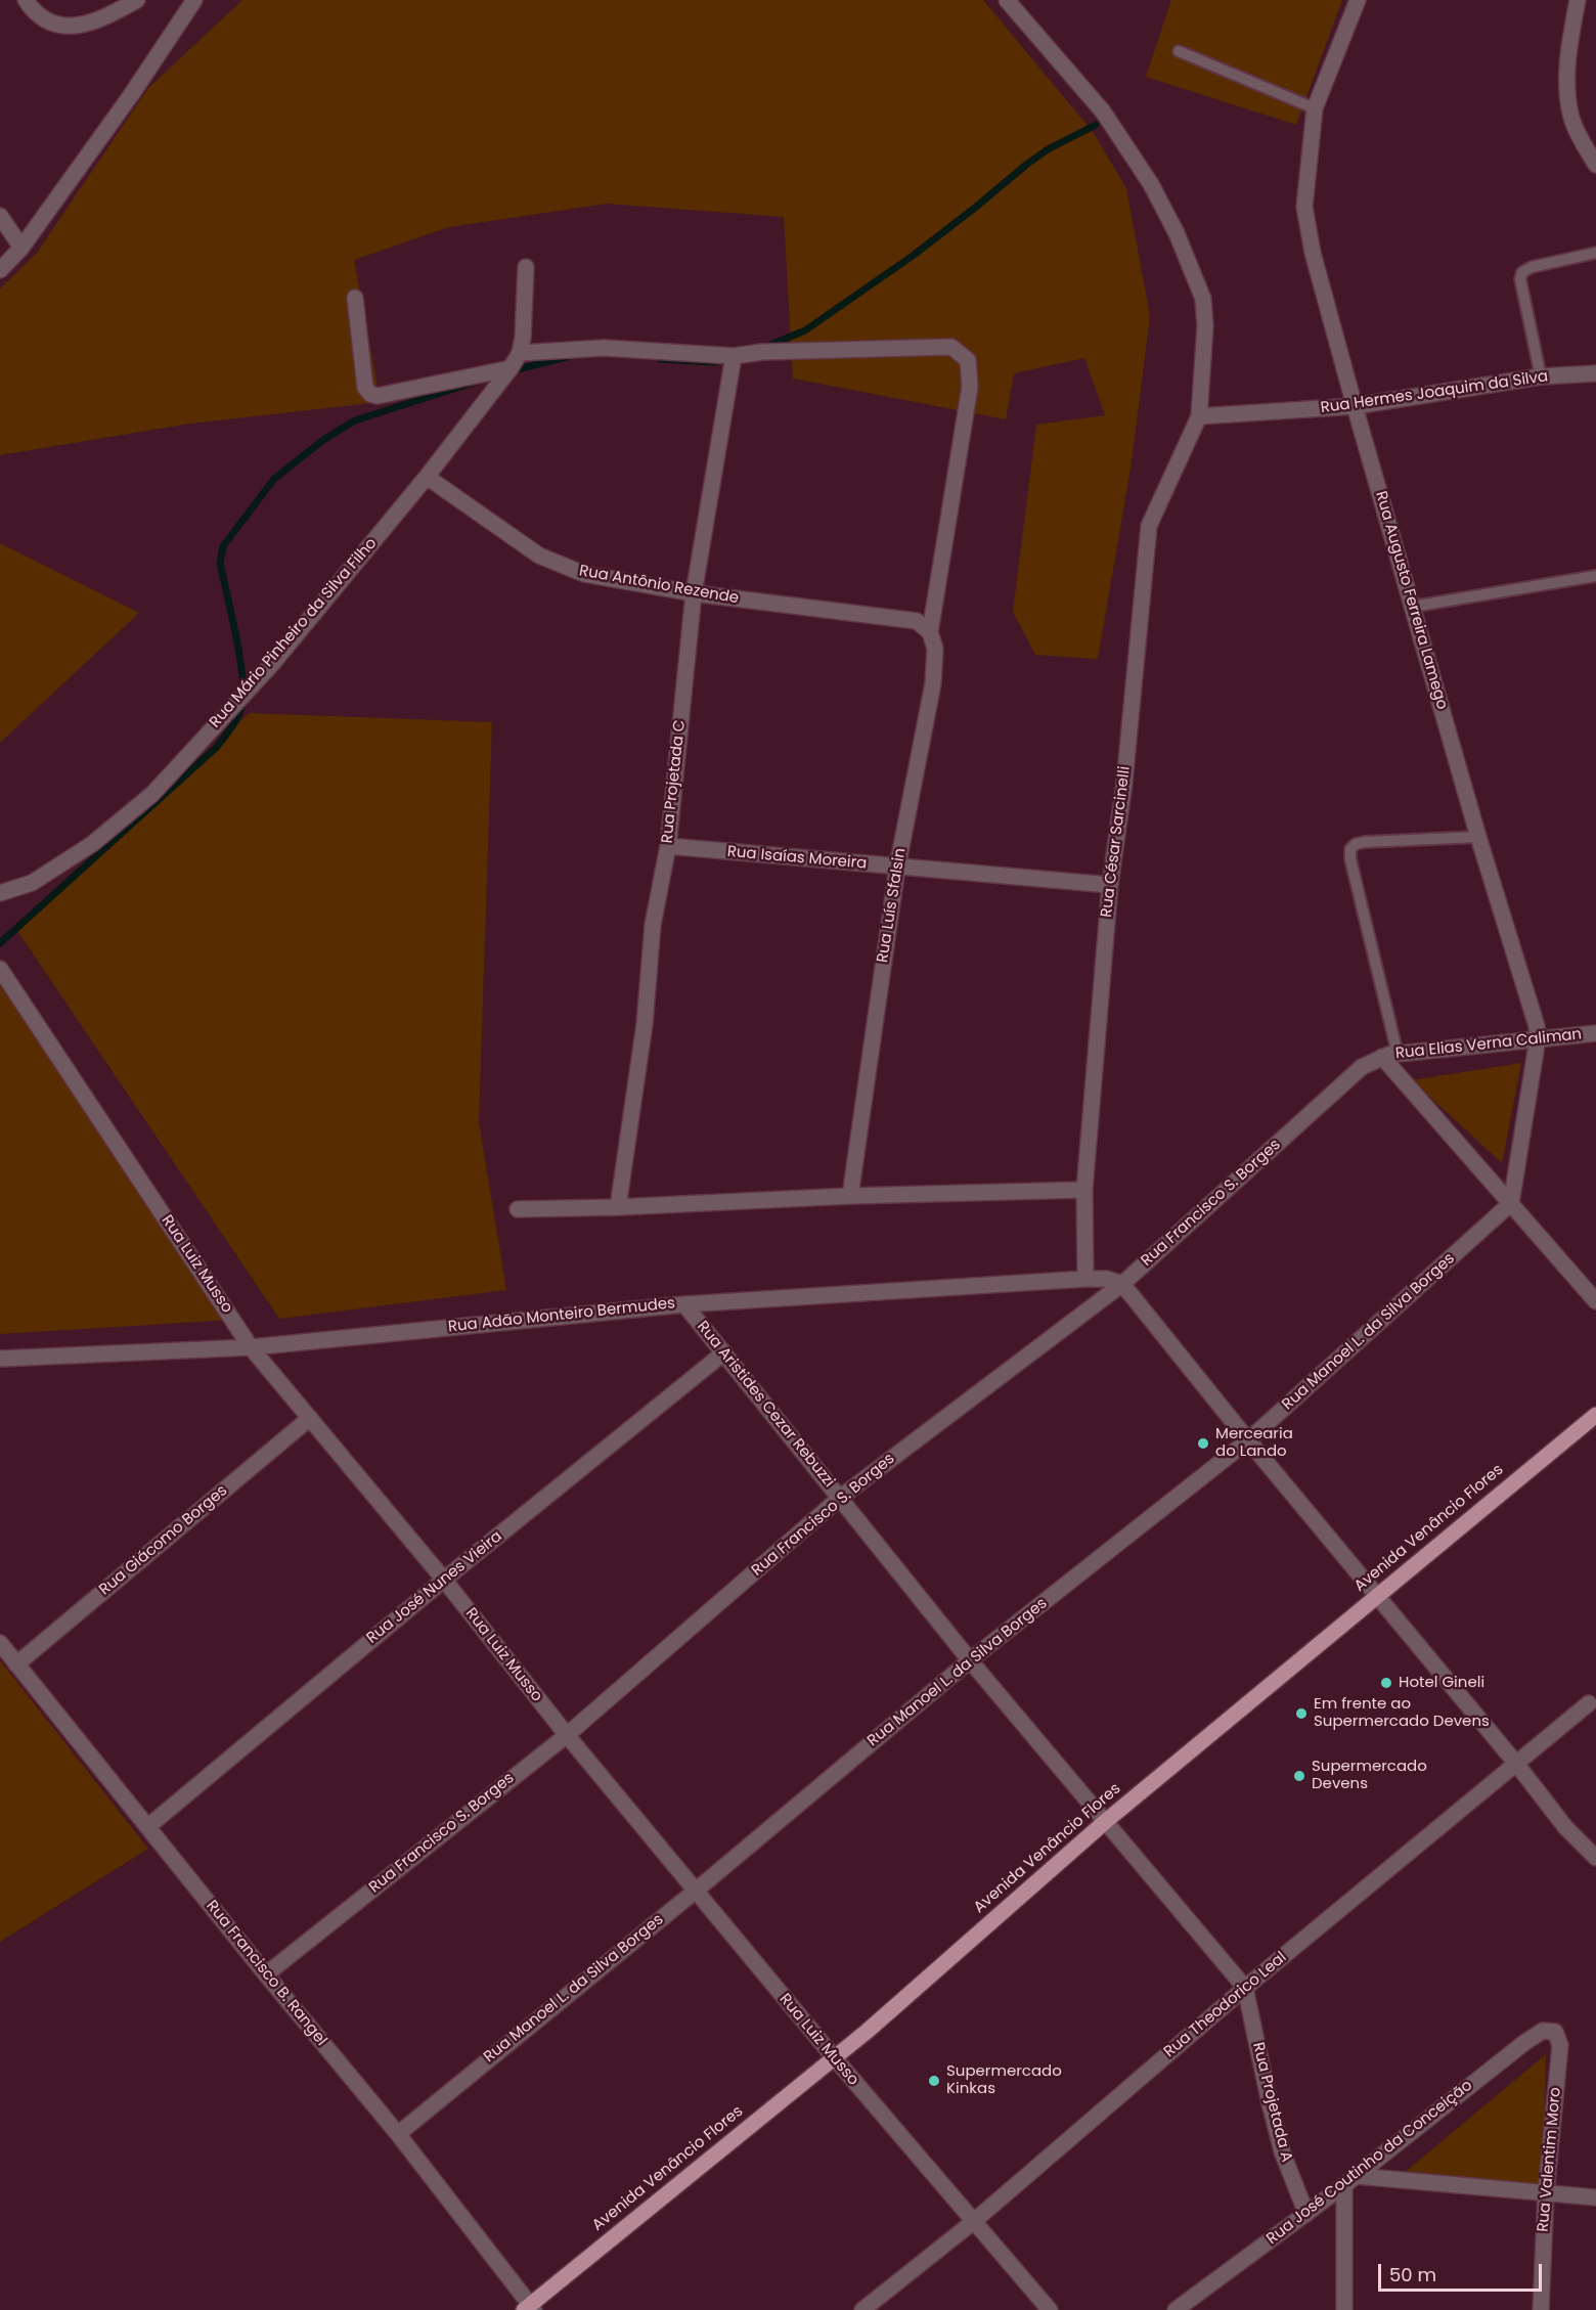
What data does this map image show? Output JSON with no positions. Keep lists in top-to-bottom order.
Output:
{
  "streets": {
    "main road": ["Avenida Venâncio Flores"],
    "street": [
      "Rua Hermes Joaquim da Silva",
      "Rua Antônio Rezende",
      "Rua Augusto Ferreira Lamego",
      "Rua Mário Pinheiro da Silva Filho",
      "Rua Projetada C",
      "Rua César Sarcinelli",
      "Rua Isaías Moreira",
      "Rua Luís Sfalsin",
      "Rua Elias Verna Caliman",
      "Rua Francisco S. Borges",
      "Rua Luiz Musso",
      "Rua Adão Monteiro Bermudes",
      "Rua Manoel L. da Silva Borges",
      "Rua Aristides Cezar Rebuzzi",
      "Rua Giácomo Borges",
      "Rua José Nunes Vieira",
      "Rua Francisco B. Rangel",
      "Rua Theodorico Leal",
      "Rua Projetada A",
      "Rua Valentim Moro",
      "Rua José Coutinho da Conceição"
    ]
  },
  "crossings": [
    ["Rua Hermes Joaquim da Silva", "Rua Augusto Ferreira Lamego"],
    ["Rua Hermes Joaquim da Silva", "Rua César Sarcinelli"],
    ["Rua Antônio Rezende", "Rua Mário Pinheiro da Silva Filho"],
    ["Rua Antônio Rezende", "Rua Projetada C"],
    ["Rua Antônio Rezende", "Rua Luís Sfalsin"],
    ["Rua Augusto Ferreira Lamego", "Rua Elias Verna Caliman"],
    ["Rua Augusto Ferreira Lamego", "Rua Manoel L. da Silva Borges"],
    ["Rua Mário Pinheiro da Silva Filho", "Rua Luís Sfalsin"],
    ["Rua Projetada C", "Rua Isaías Moreira"],
    ["Rua Projetada C", "Rua Luís Sfalsin"],
    ["Rua César Sarcinelli", "Rua Isaías Moreira"],
    ["Rua César Sarcinelli", "Rua Adão Monteiro Bermudes"],
    ["Rua Isaías Moreira", "Rua Luís Sfalsin"],
    ["Rua Elias Verna Caliman", "Rua Francisco S. Borges"],
    ["Rua Francisco S. Borges", "Rua Luiz Musso"],
    ["Rua Francisco S. Borges", "Rua Adão Monteiro Bermudes"],
    ["Rua Francisco S. Borges", "Rua Aristides Cezar Rebuzzi"],
    ["Rua Francisco S. Borges", "Rua Francisco B. Rangel"],
    ["Rua Luiz Musso", "Rua Adão Monteiro Bermudes"],
    ["Rua Luiz Musso", "Rua Manoel L. da Silva Borges"],
    ["Rua Luiz Musso", "Avenida Venâncio Flores"],
    ["Rua Luiz Musso", "Rua Giácomo Borges"],
    ["Rua Luiz Musso", "Rua José Nunes Vieira"],
    ["Rua Luiz Musso", "Rua Theodorico Leal"],
    ["Rua Adão Monteiro Bermudes", "Rua Aristides Cezar Rebuzzi"],
    ["Rua Manoel L. da Silva Borges", "Rua Aristides Cezar Rebuzzi"],
    ["Rua Manoel L. da Silva Borges", "Rua Francisco B. Rangel"],
    ["Rua Aristides Cezar Rebuzzi", "Avenida Venâncio Flores"],
    ["Rua Aristides Cezar Rebuzzi", "Rua José Nunes Vieira"],
    ["Rua Aristides Cezar Rebuzzi", "Rua Theodorico Leal"],
    ["Rua Aristides Cezar Rebuzzi", "Rua Projetada A"],
    ["Avenida Venâncio Flores", "Rua Francisco B. Rangel"],
    ["Rua Giácomo Borges", "Rua Francisco B. Rangel"],
    ["Rua José Nunes Vieira", "Rua Francisco B. Rangel"],
    ["Rua Theodorico Leal", "Rua Projetada A"],
    ["Rua Projetada A", "Rua José Coutinho da Conceição"],
    ["Rua Valentim Moro", "Rua José Coutinho da Conceição"]
  ],
  "places": [
    "Mercearia do Lando",
    "Hotel Gineli",
    "Em frente ao Supermercado Devens",
    "Supermercado Devens",
    "Supermercado Kinkas"
  ],
  "scale_bar": "50 m"
}
